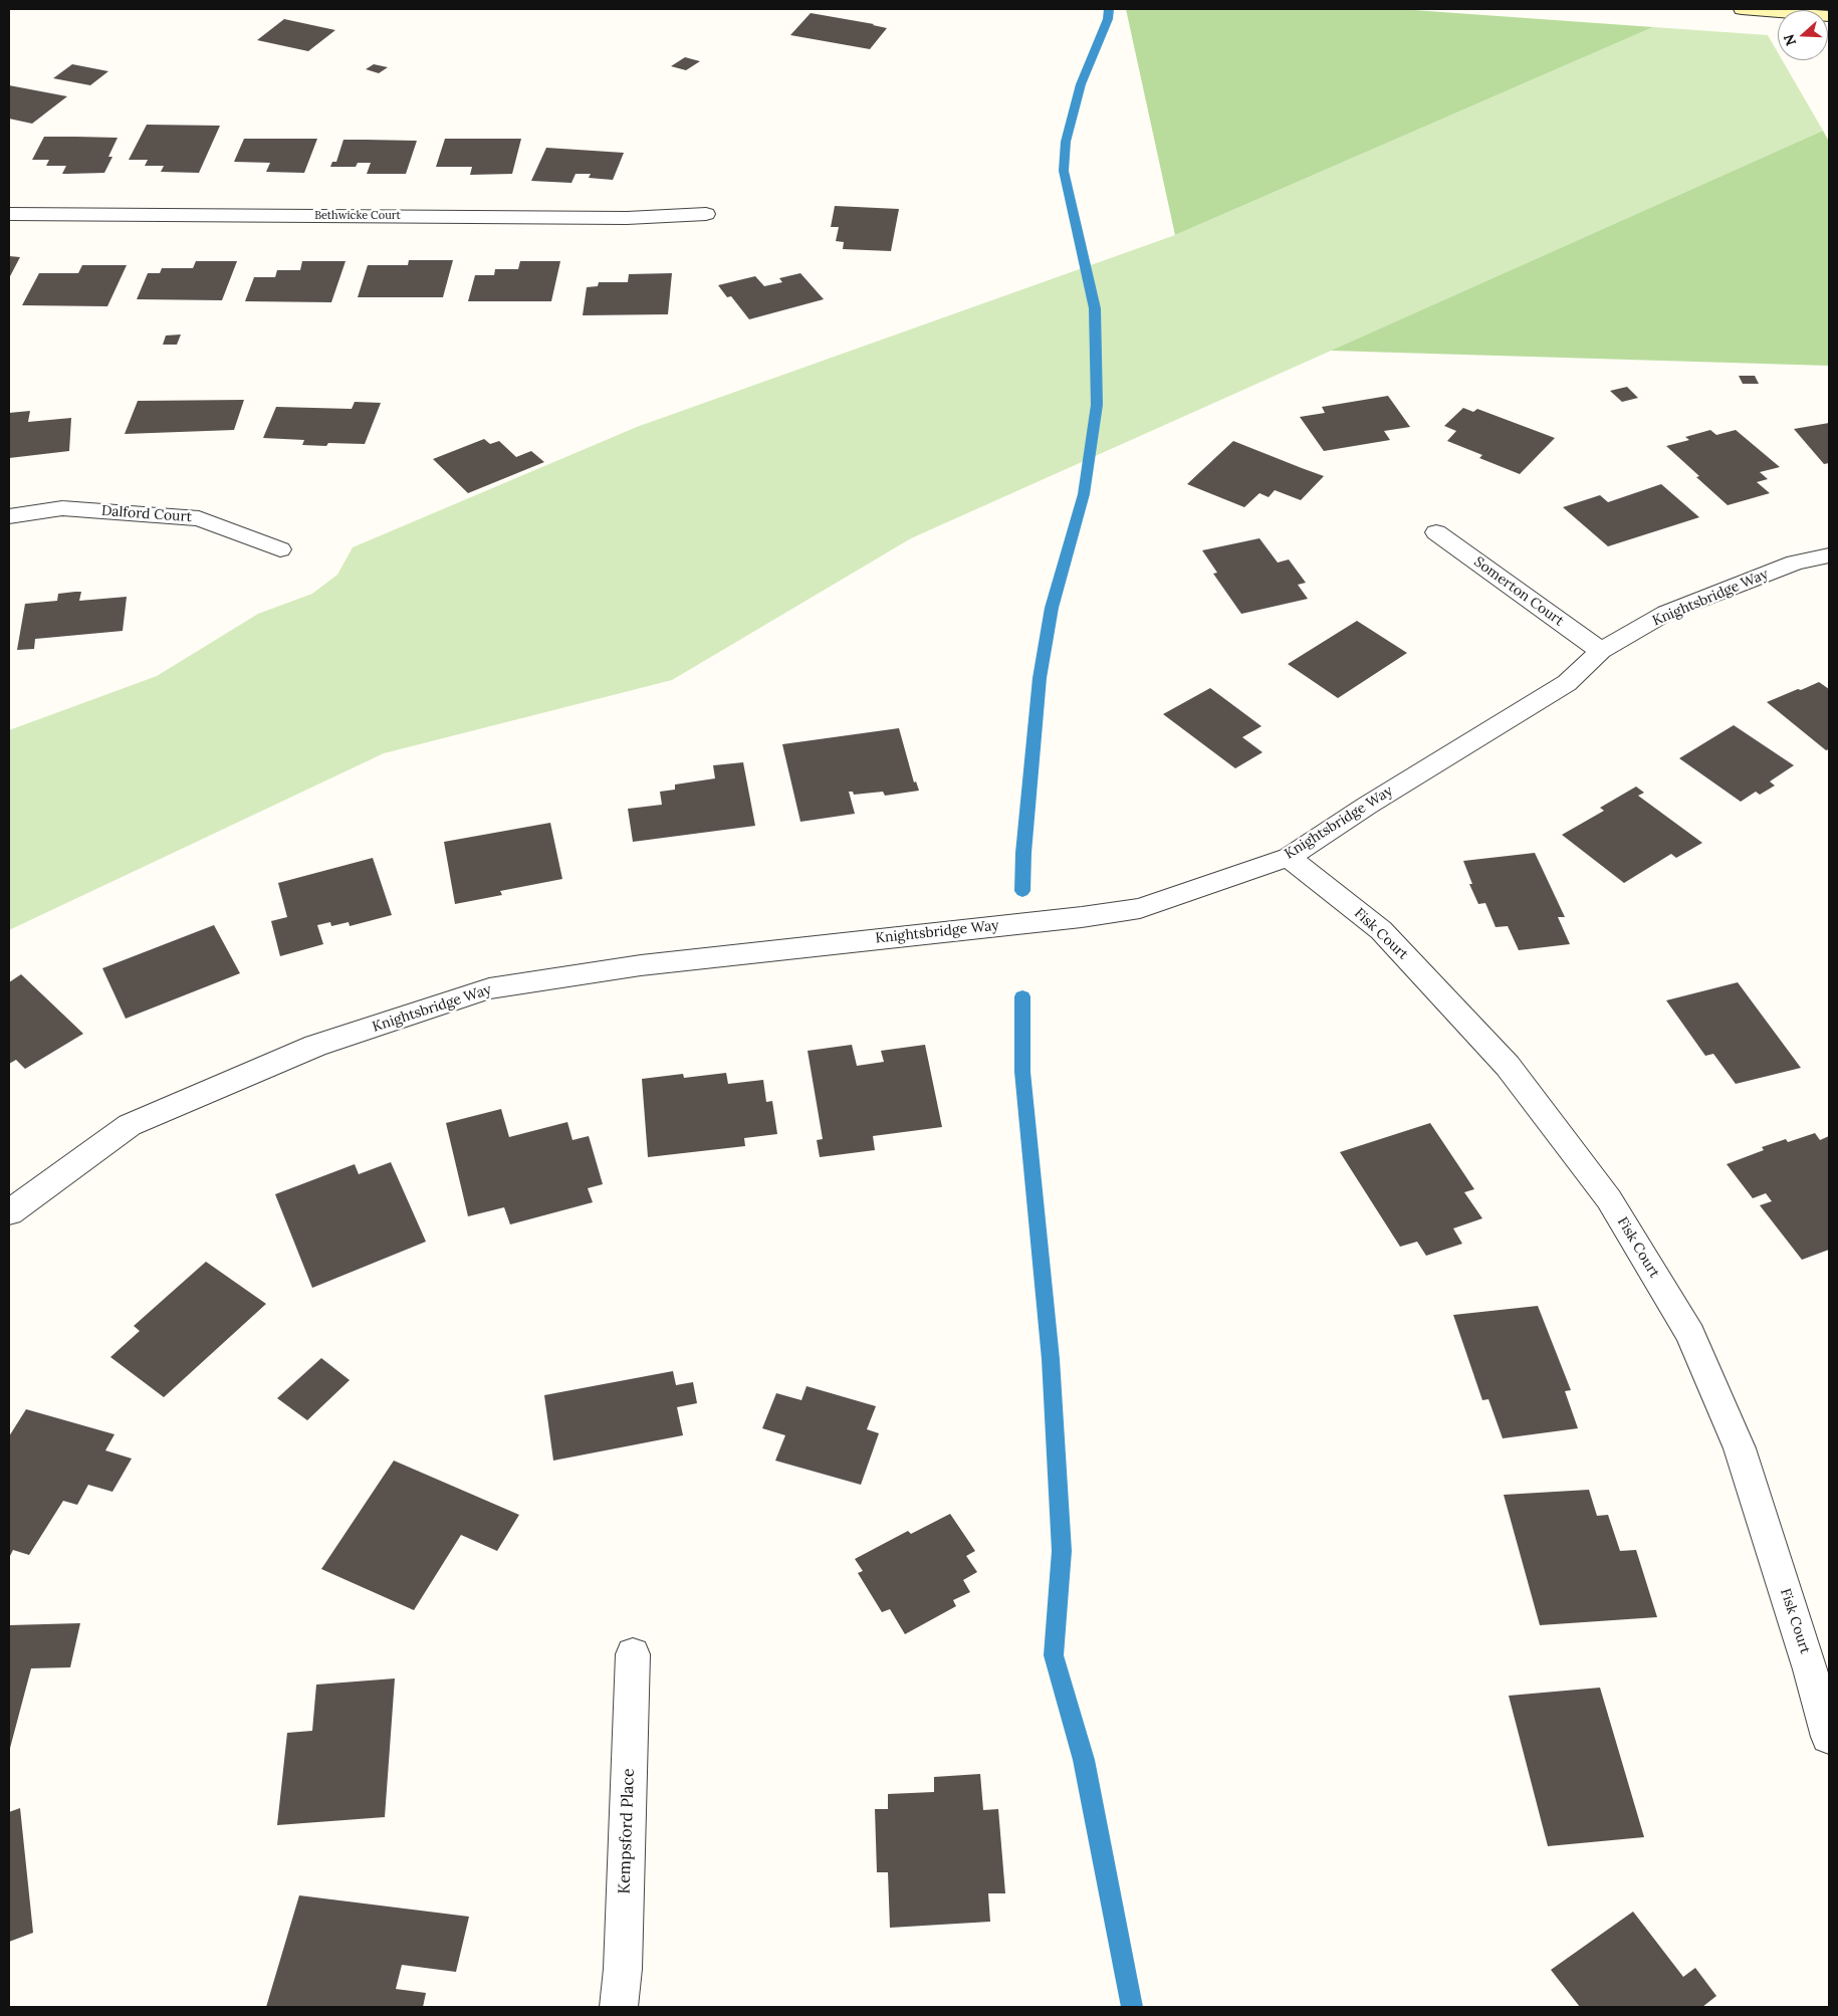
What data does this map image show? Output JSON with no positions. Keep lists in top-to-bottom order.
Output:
{
  "streets": {
    "street": [
      "Bethwicke Court",
      "Dalford Court",
      "Somerton Court",
      "Knightsbridge Way",
      "Fisk Court",
      "Kempsford Place"
    ]
  },
  "crossings": [
    ["Somerton Court", "Knightsbridge Way"],
    ["Knightsbridge Way", "Fisk Court"]
  ],
  "north": "left"
}
